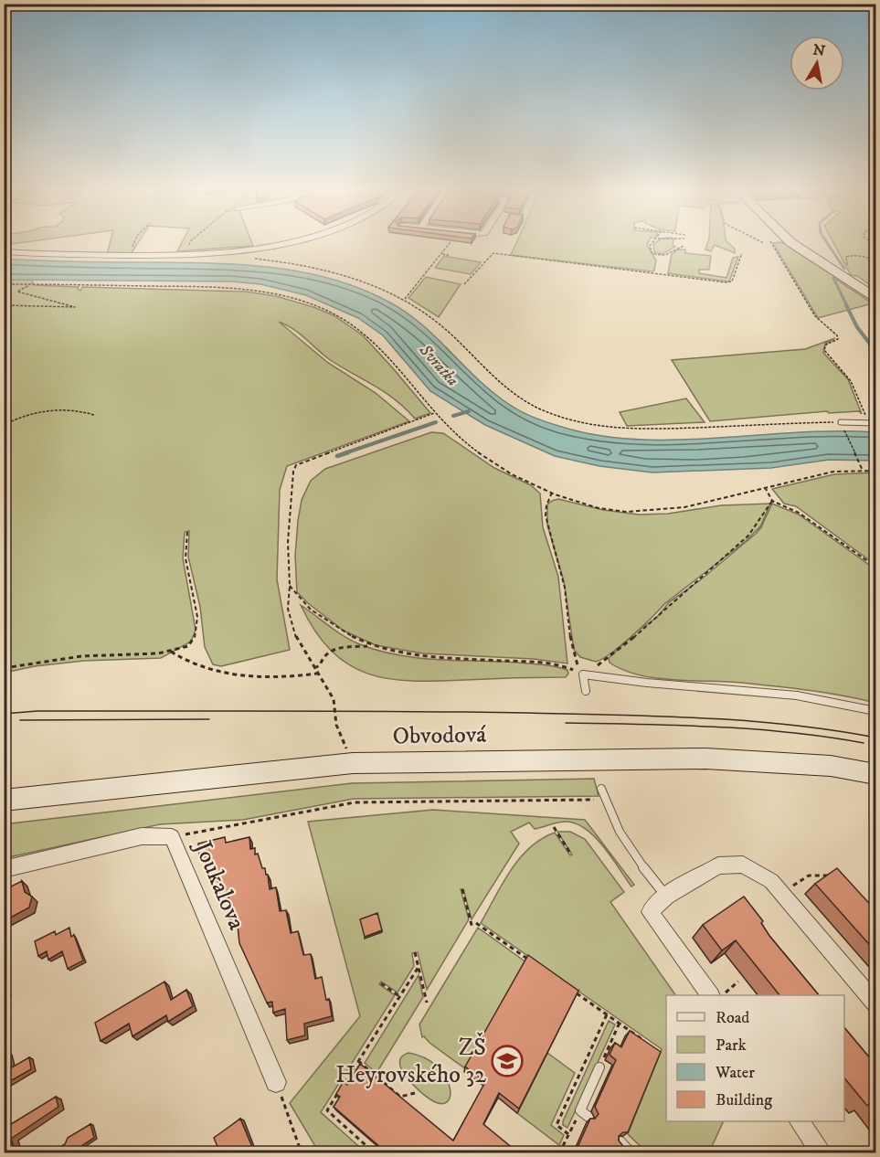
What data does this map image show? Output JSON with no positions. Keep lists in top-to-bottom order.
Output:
{
  "streets": {
    "main road": ["Obvodová"],
    "street": ["Joukalova"]
  },
  "water": ["Svratka"],
  "places": {
    "school or university": ["ZŠ Heyrovského 32"]
  },
  "legend": [
    "Road",
    "Park",
    "Water",
    "Building"
  ],
  "north": "top"
}
